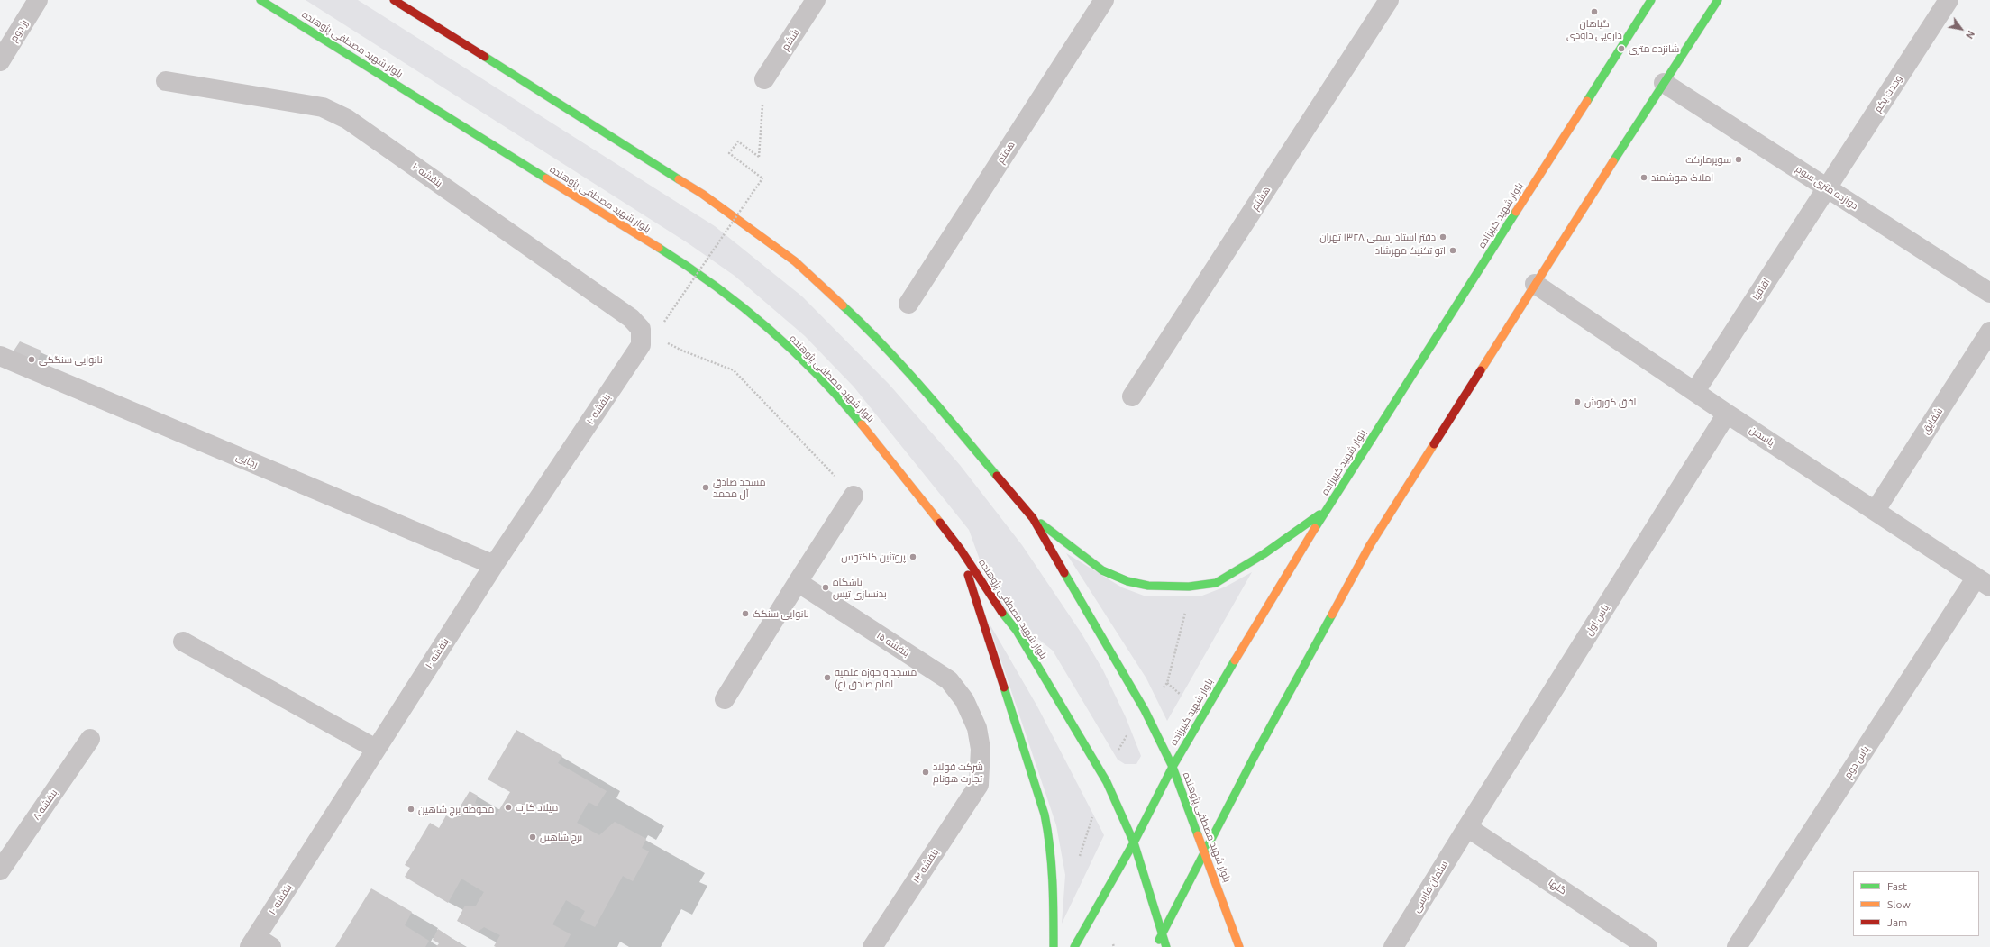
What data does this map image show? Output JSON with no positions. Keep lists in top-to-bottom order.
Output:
{
  "streets": {
    "main road": ["بلوار شهید مصطفی پژوهنده", "بلوار شهید کبیرزاده"],
    "street": [
      "رز دوم",
      "ششم",
      "وحدت یکم",
      "هفتم",
      "بنفشه ۱۰",
      "دوازده متری سوم",
      "هشتم",
      "اقاقیا",
      "شقایق",
      "یاسمن",
      "رجایی",
      "یاس اول",
      "بنفشه ۱۵",
      "یاس دوم",
      "بنفشه ۸",
      "بنفشه ۱۴",
      "سلمان فارسی",
      "گلها"
    ]
  },
  "crossings": [
    ["بلوار شهید مصطفی پژوهنده", "بلوار شهید کبیرزاده"],
    ["وحدت یکم", "دوازده متری سوم"],
    ["وحدت یکم", "اقاقیا"],
    ["بنفشه ۱۰", "رجایی"],
    ["دوازده متری سوم", "اقاقیا"],
    ["اقاقیا", "یاسمن"],
    ["شقایق", "یاسمن"],
    ["یاسمن", "یاس اول"],
    ["یاسمن", "یاس دوم"],
    ["یاس اول", "سلمان فارسی"],
    ["یاس اول", "گلها"],
    ["بنفشه ۱۵", "بنفشه ۱۴"],
    ["سلمان فارسی", "گلها"]
  ],
  "places": [
    "گیاهان دارویی داودی",
    "شانزده متری",
    "سوپرمارکت",
    "املاک هوشمند",
    "دفتر استاد رسمی ۱۳۲۸ تهران",
    "اتو تکنیک مهرشاد",
    "نانوایی سنگکی",
    "افق کوروش",
    "مسجد صادق آل محمد",
    "پروتئین کاکتوس",
    "باشگاه بدنسازی تیس",
    "نانوایی سنگک",
    "مسجد و حوزه علمیه امام صادق (ع)",
    "شرکت فولاد تجارت هونام",
    "میلاد کارت",
    "محوطه برج شاهین",
    "برج شاهین"
  ],
  "legend": ["Fast", "Slow", "Jam"],
  "north": "bottom right"
}
